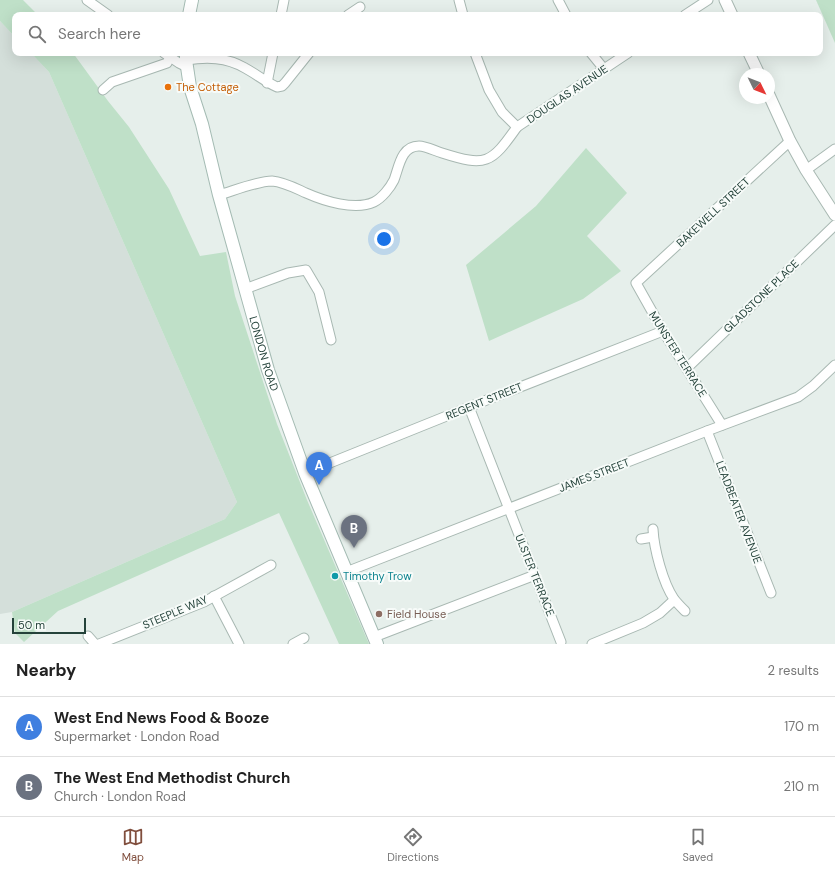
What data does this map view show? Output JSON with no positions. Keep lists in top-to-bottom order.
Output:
{
  "streets": {
    "main road": ["LONDON ROAD"],
    "street": [
      "DOUGLAS AVENUE",
      "BAKEWELL STREET",
      "GLADSTONE PLACE",
      "MUNSTER TERRACE",
      "REGENT STREET",
      "JAMES STREET",
      "LEADBEATER AVENUE",
      "ULSTER TERRACE",
      "STEEPLE WAY"
    ]
  },
  "crossings": [
    ["BAKEWELL STREET", "MUNSTER TERRACE"],
    ["GLADSTONE PLACE", "MUNSTER TERRACE"],
    ["LONDON ROAD", "REGENT STREET"],
    ["LONDON ROAD", "JAMES STREET"],
    ["MUNSTER TERRACE", "REGENT STREET"],
    ["MUNSTER TERRACE", "JAMES STREET"],
    ["REGENT STREET", "ULSTER TERRACE"],
    ["JAMES STREET", "LEADBEATER AVENUE"],
    ["JAMES STREET", "ULSTER TERRACE"]
  ],
  "places": ["The Cottage", "Timothy Trow", "Field House"],
  "scale_bar": "50 m",
  "north": "bottom right",
  "page": {
    "search": "Search here",
    "pins": ["A", "B"],
    "scale": "50 m",
    "heading": ["Nearby", "2 results"],
    "list": [
      {
        "mark": "A",
        "name": "West End News Food & Booze",
        "note": "Supermarket · London Road",
        "value": "170 m"
      },
      {
        "mark": "B",
        "name": "The West End Methodist Church",
        "note": "Church · London Road",
        "value": "210 m"
      }
    ],
    "nav": ["Map", "Directions", "Saved"]
  }
}
